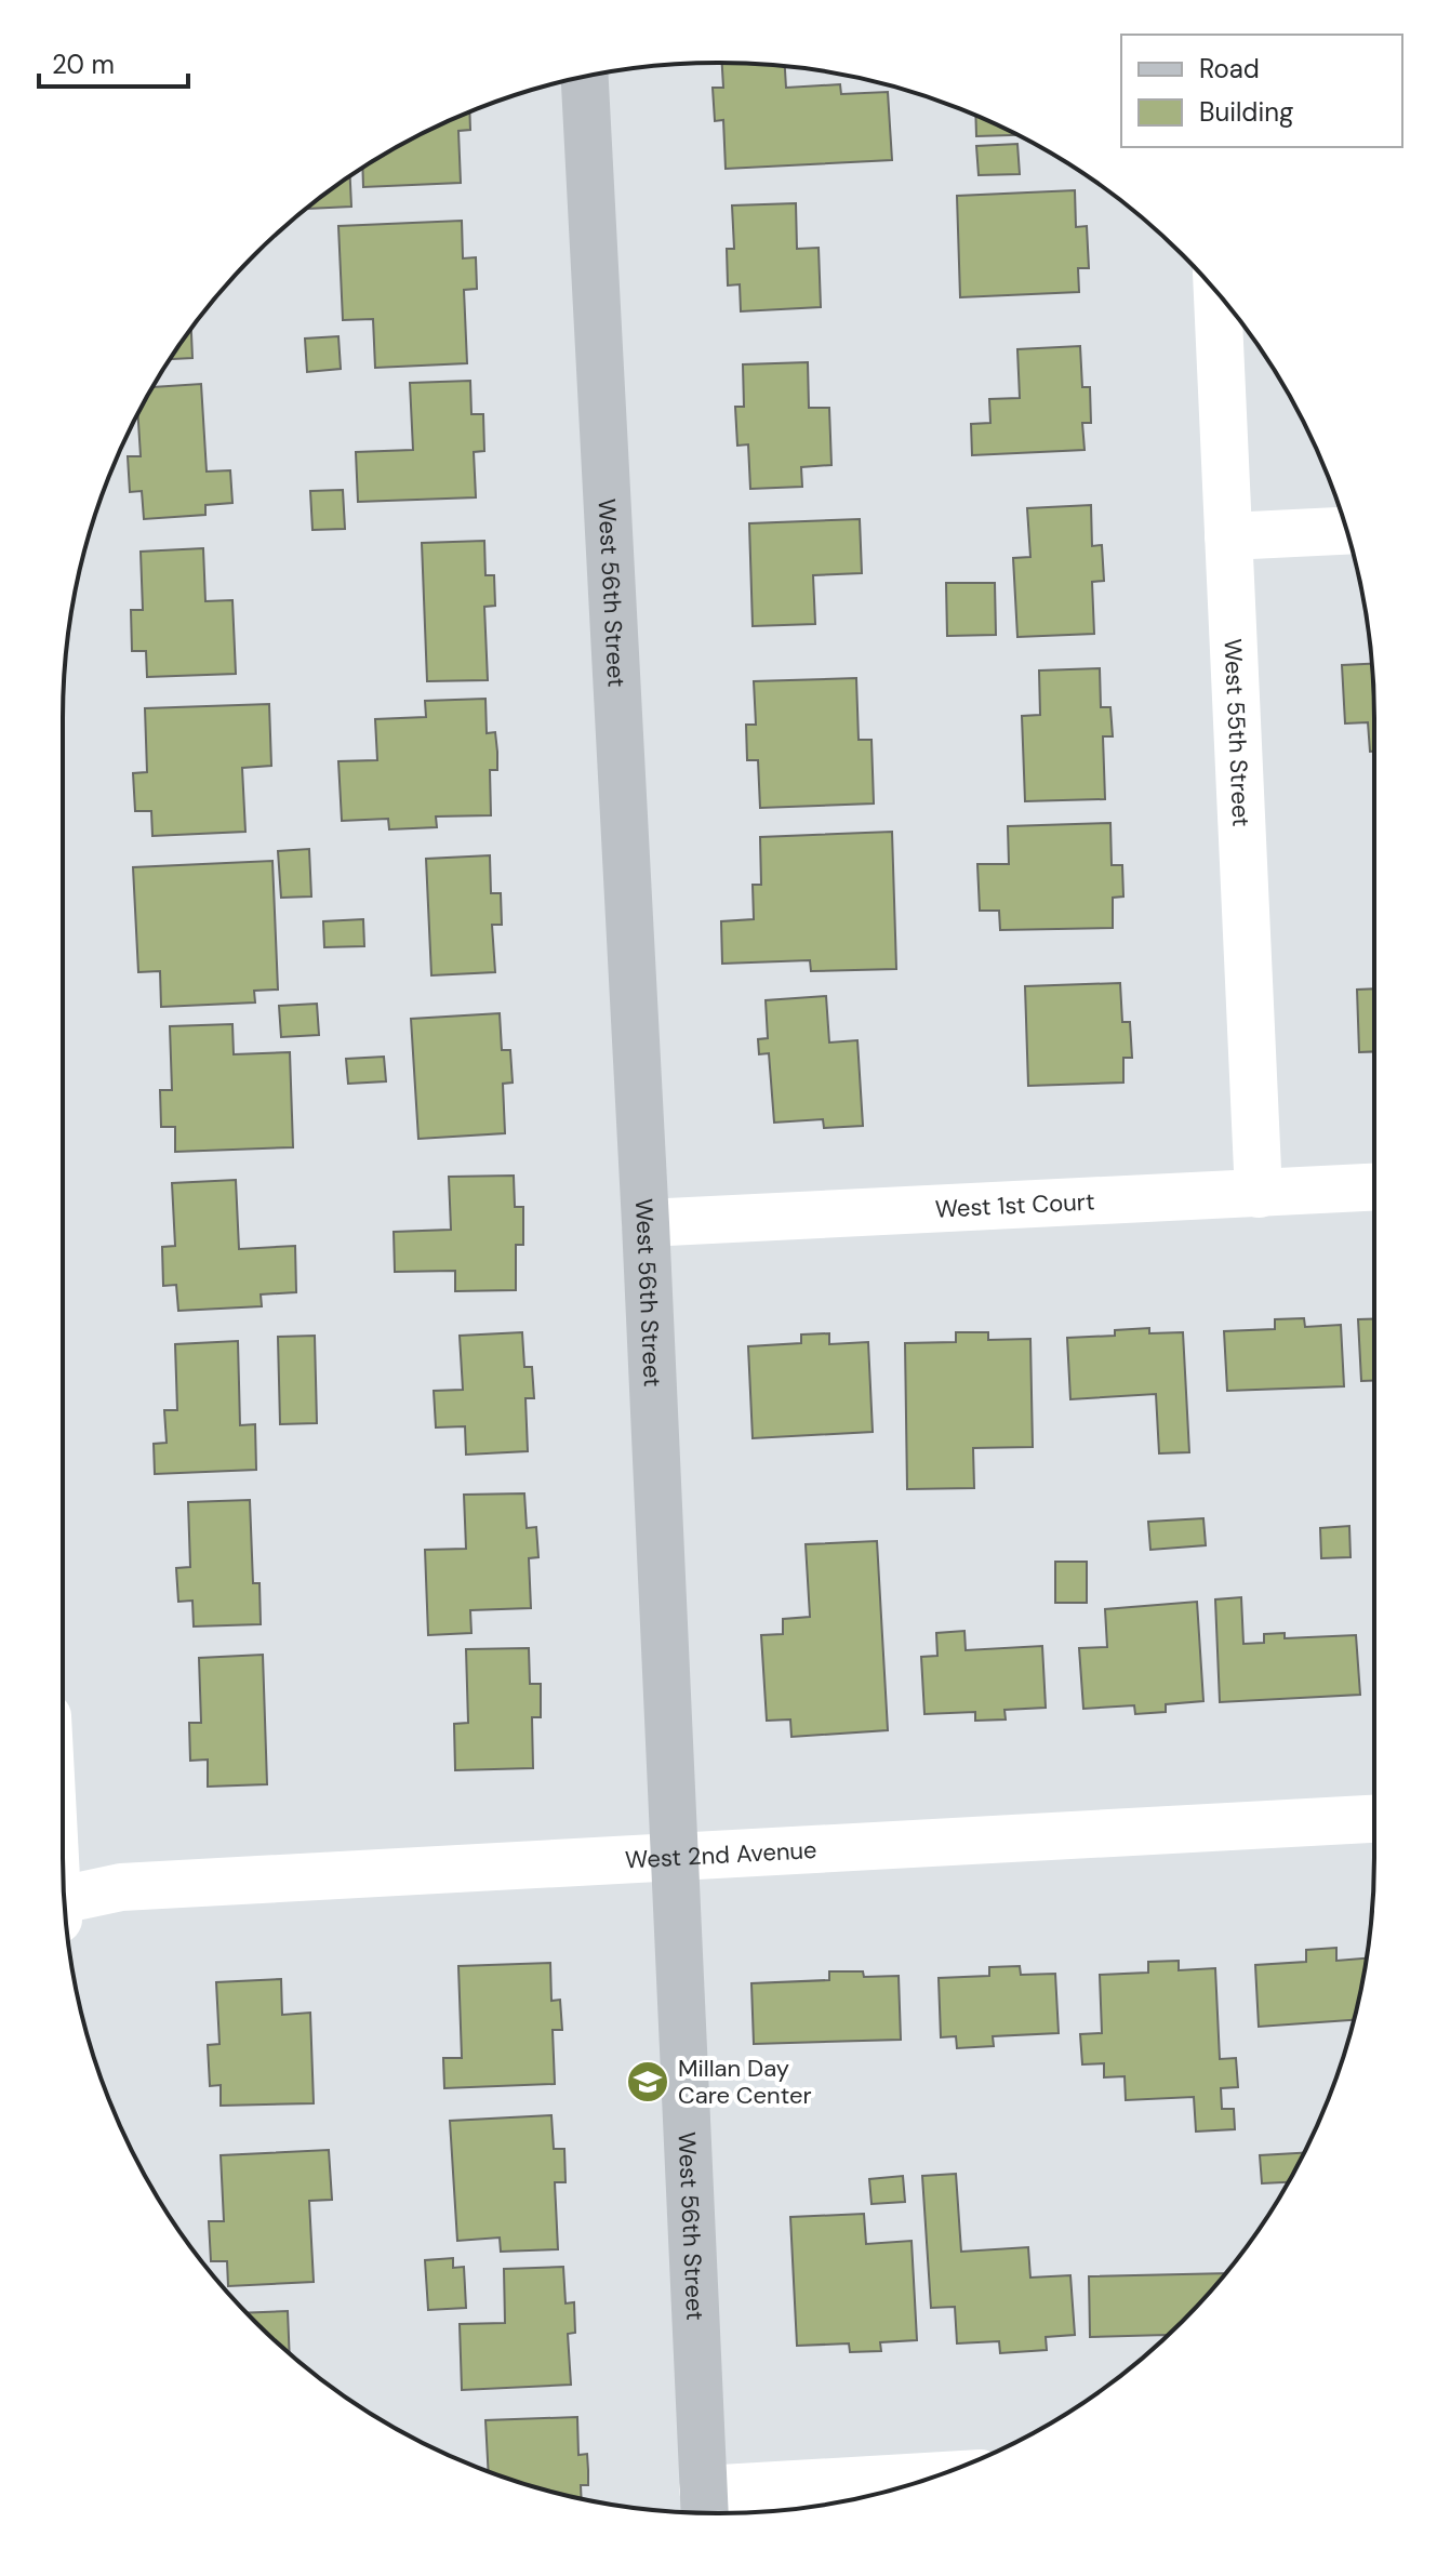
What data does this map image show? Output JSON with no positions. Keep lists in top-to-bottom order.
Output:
{
  "streets": {
    "street": [
      "West 56th Street",
      "West 55th Street",
      "West 1st Court",
      "West 2nd Avenue"
    ]
  },
  "crossings": [
    ["West 56th Street", "West 1st Court"],
    ["West 56th Street", "West 2nd Avenue"],
    ["West 55th Street", "West 1st Court"]
  ],
  "places": {
    "school or university": ["Millan Day Care Center"]
  },
  "legend": ["Road", "Building"],
  "scale_bar": "20 m"
}
